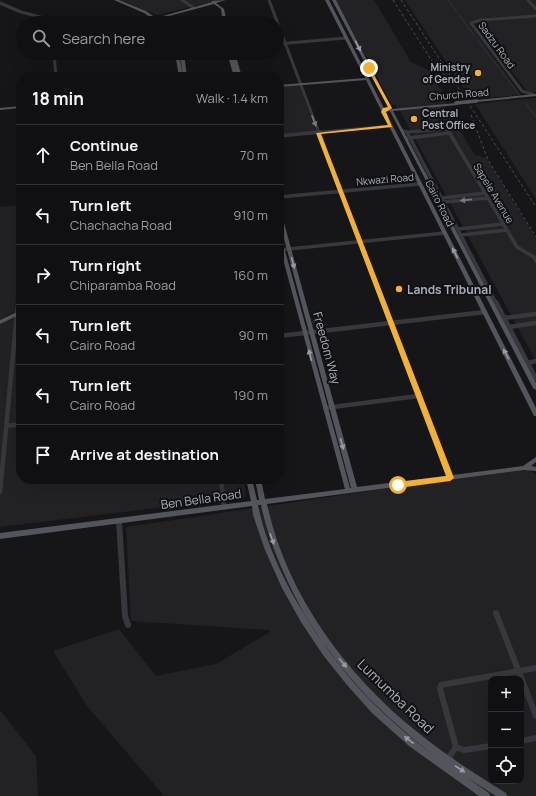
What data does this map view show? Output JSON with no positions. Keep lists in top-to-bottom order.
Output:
{
  "streets": {
    "main road": [
      "Church Road",
      "Cairo Road",
      "Freedom Way",
      "Ben Bella Road",
      "Lumumba Road"
    ],
    "street": ["Sadzu Road", "Nkwazi Road", "Sapele Avenue"]
  },
  "crossings": [
    ["Church Road", "Cairo Road"],
    ["Nkwazi Road", "Cairo Road"],
    ["Freedom Way", "Ben Bella Road"],
    ["Ben Bella Road", "Lumumba Road"]
  ],
  "places": ["Ministry of Gender", "Central Post Office", "Lands Tribunal"],
  "page": {
    "search": "Search here",
    "heading": ["18 min", "Walk · 1.4 km"],
    "list": [
      ["Continue", "Ben Bella Road", "70 m"],
      ["Turn left", "Chachacha Road", "910 m"],
      ["Turn right", "Chiparamba Road", "160 m"],
      ["Turn left", "Cairo Road", "90 m"],
      ["Turn left", "Cairo Road", "190 m"],
      "Arrive at destination"
    ],
    "map_buttons": ["+", "−"]
  }
}
